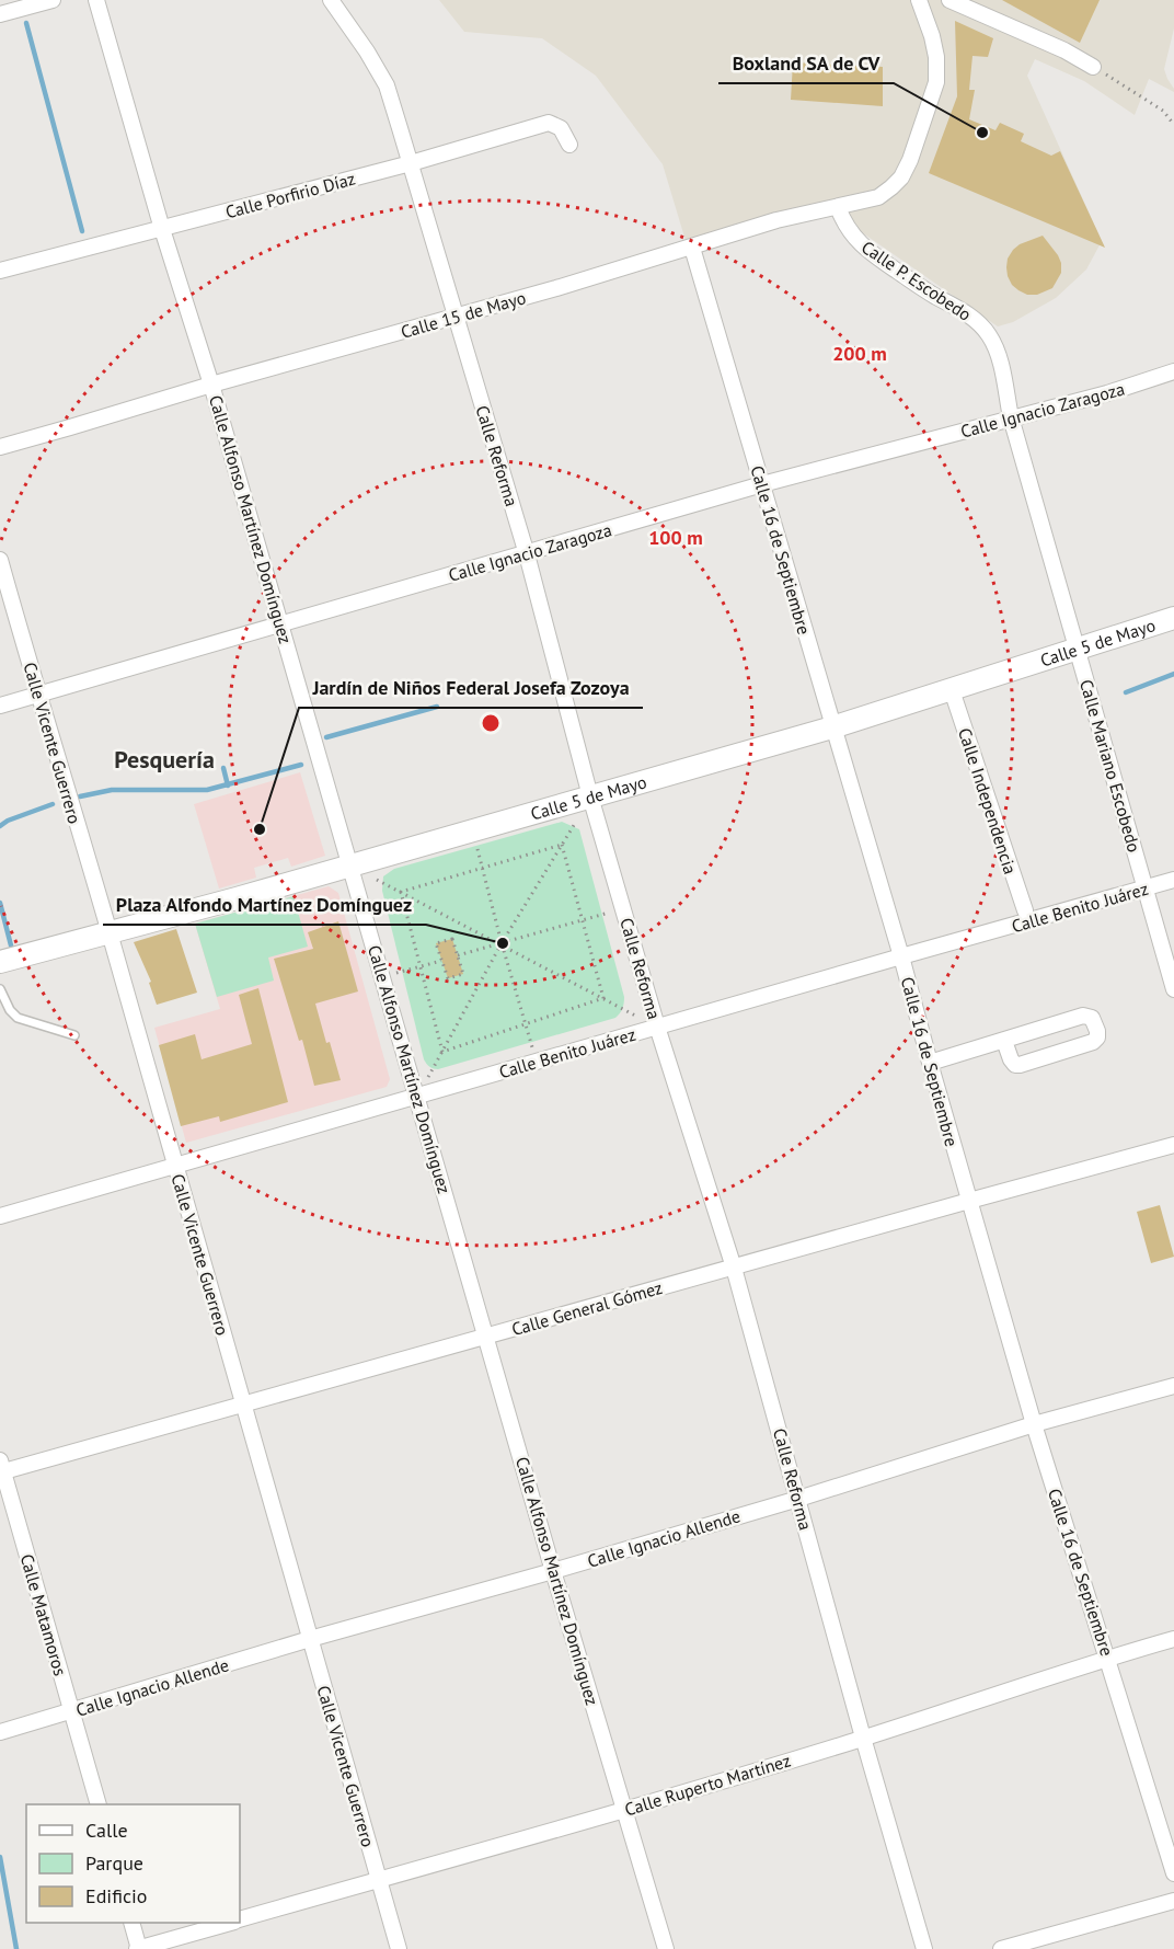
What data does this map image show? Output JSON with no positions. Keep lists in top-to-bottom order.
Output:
{
  "streets": {
    "street": [
      "Calle Porfirio Díaz",
      "Calle P. Escobedo",
      "Calle 15 de Mayo",
      "Calle Ignacio Zaragoza",
      "Calle Reforma",
      "Calle Alfonso Martínez Domínguez",
      "Calle 16 de Septiembre",
      "Calle 5 de Mayo",
      "Calle Vicente Guerrero",
      "Calle Mariano Escobedo",
      "Calle Independencia",
      "Calle Benito Juárez",
      "Calle General Gómez",
      "Calle Ignacio Allende",
      "Calle Matamoros",
      "Calle Ruperto Martínez"
    ]
  },
  "crossings": [
    ["Calle Porfirio Díaz", "Calle Reforma"],
    ["Calle Porfirio Díaz", "Calle Alfonso Martínez Domínguez"],
    ["Calle P. Escobedo", "Calle 15 de Mayo"],
    ["Calle P. Escobedo", "Calle Mariano Escobedo"],
    ["Calle 15 de Mayo", "Calle Reforma"],
    ["Calle 15 de Mayo", "Calle Alfonso Martínez Domínguez"],
    ["Calle 15 de Mayo", "Calle 16 de Septiembre"],
    ["Calle Ignacio Zaragoza", "Calle Reforma"],
    ["Calle Ignacio Zaragoza", "Calle Alfonso Martínez Domínguez"],
    ["Calle Ignacio Zaragoza", "Calle 16 de Septiembre"],
    ["Calle Ignacio Zaragoza", "Calle Vicente Guerrero"],
    ["Calle Ignacio Zaragoza", "Calle Mariano Escobedo"],
    ["Calle Reforma", "Calle 5 de Mayo"],
    ["Calle Reforma", "Calle Benito Juárez"],
    ["Calle Reforma", "Calle General Gómez"],
    ["Calle Reforma", "Calle Ignacio Allende"],
    ["Calle Reforma", "Calle Ruperto Martínez"],
    ["Calle Alfonso Martínez Domínguez", "Calle 5 de Mayo"],
    ["Calle Alfonso Martínez Domínguez", "Calle Benito Juárez"],
    ["Calle Alfonso Martínez Domínguez", "Calle General Gómez"],
    ["Calle Alfonso Martínez Domínguez", "Calle Ignacio Allende"],
    ["Calle Alfonso Martínez Domínguez", "Calle Ruperto Martínez"],
    ["Calle 16 de Septiembre", "Calle 5 de Mayo"],
    ["Calle 16 de Septiembre", "Calle Benito Juárez"],
    ["Calle 16 de Septiembre", "Calle General Gómez"],
    ["Calle 16 de Septiembre", "Calle Ignacio Allende"],
    ["Calle 16 de Septiembre", "Calle Ruperto Martínez"],
    ["Calle 5 de Mayo", "Calle Vicente Guerrero"],
    ["Calle 5 de Mayo", "Calle Mariano Escobedo"],
    ["Calle 5 de Mayo", "Calle Independencia"],
    ["Calle Vicente Guerrero", "Calle Benito Juárez"],
    ["Calle Vicente Guerrero", "Calle General Gómez"],
    ["Calle Vicente Guerrero", "Calle Ignacio Allende"],
    ["Calle Vicente Guerrero", "Calle Ruperto Martínez"],
    ["Calle Mariano Escobedo", "Calle Benito Juárez"],
    ["Calle General Gómez", "Calle Matamoros"],
    ["Calle Ignacio Allende", "Calle Matamoros"]
  ],
  "districts": ["Pesquería"],
  "places": ["Boxland SA de CV", "Jardín de Niños Federal Josefa Zozoya", "Plaza Alfondo Martínez Domínguez"],
  "legend": ["Calle", "Parque", "Edificio"],
  "rings": ["200 m", "100 m"]
}
